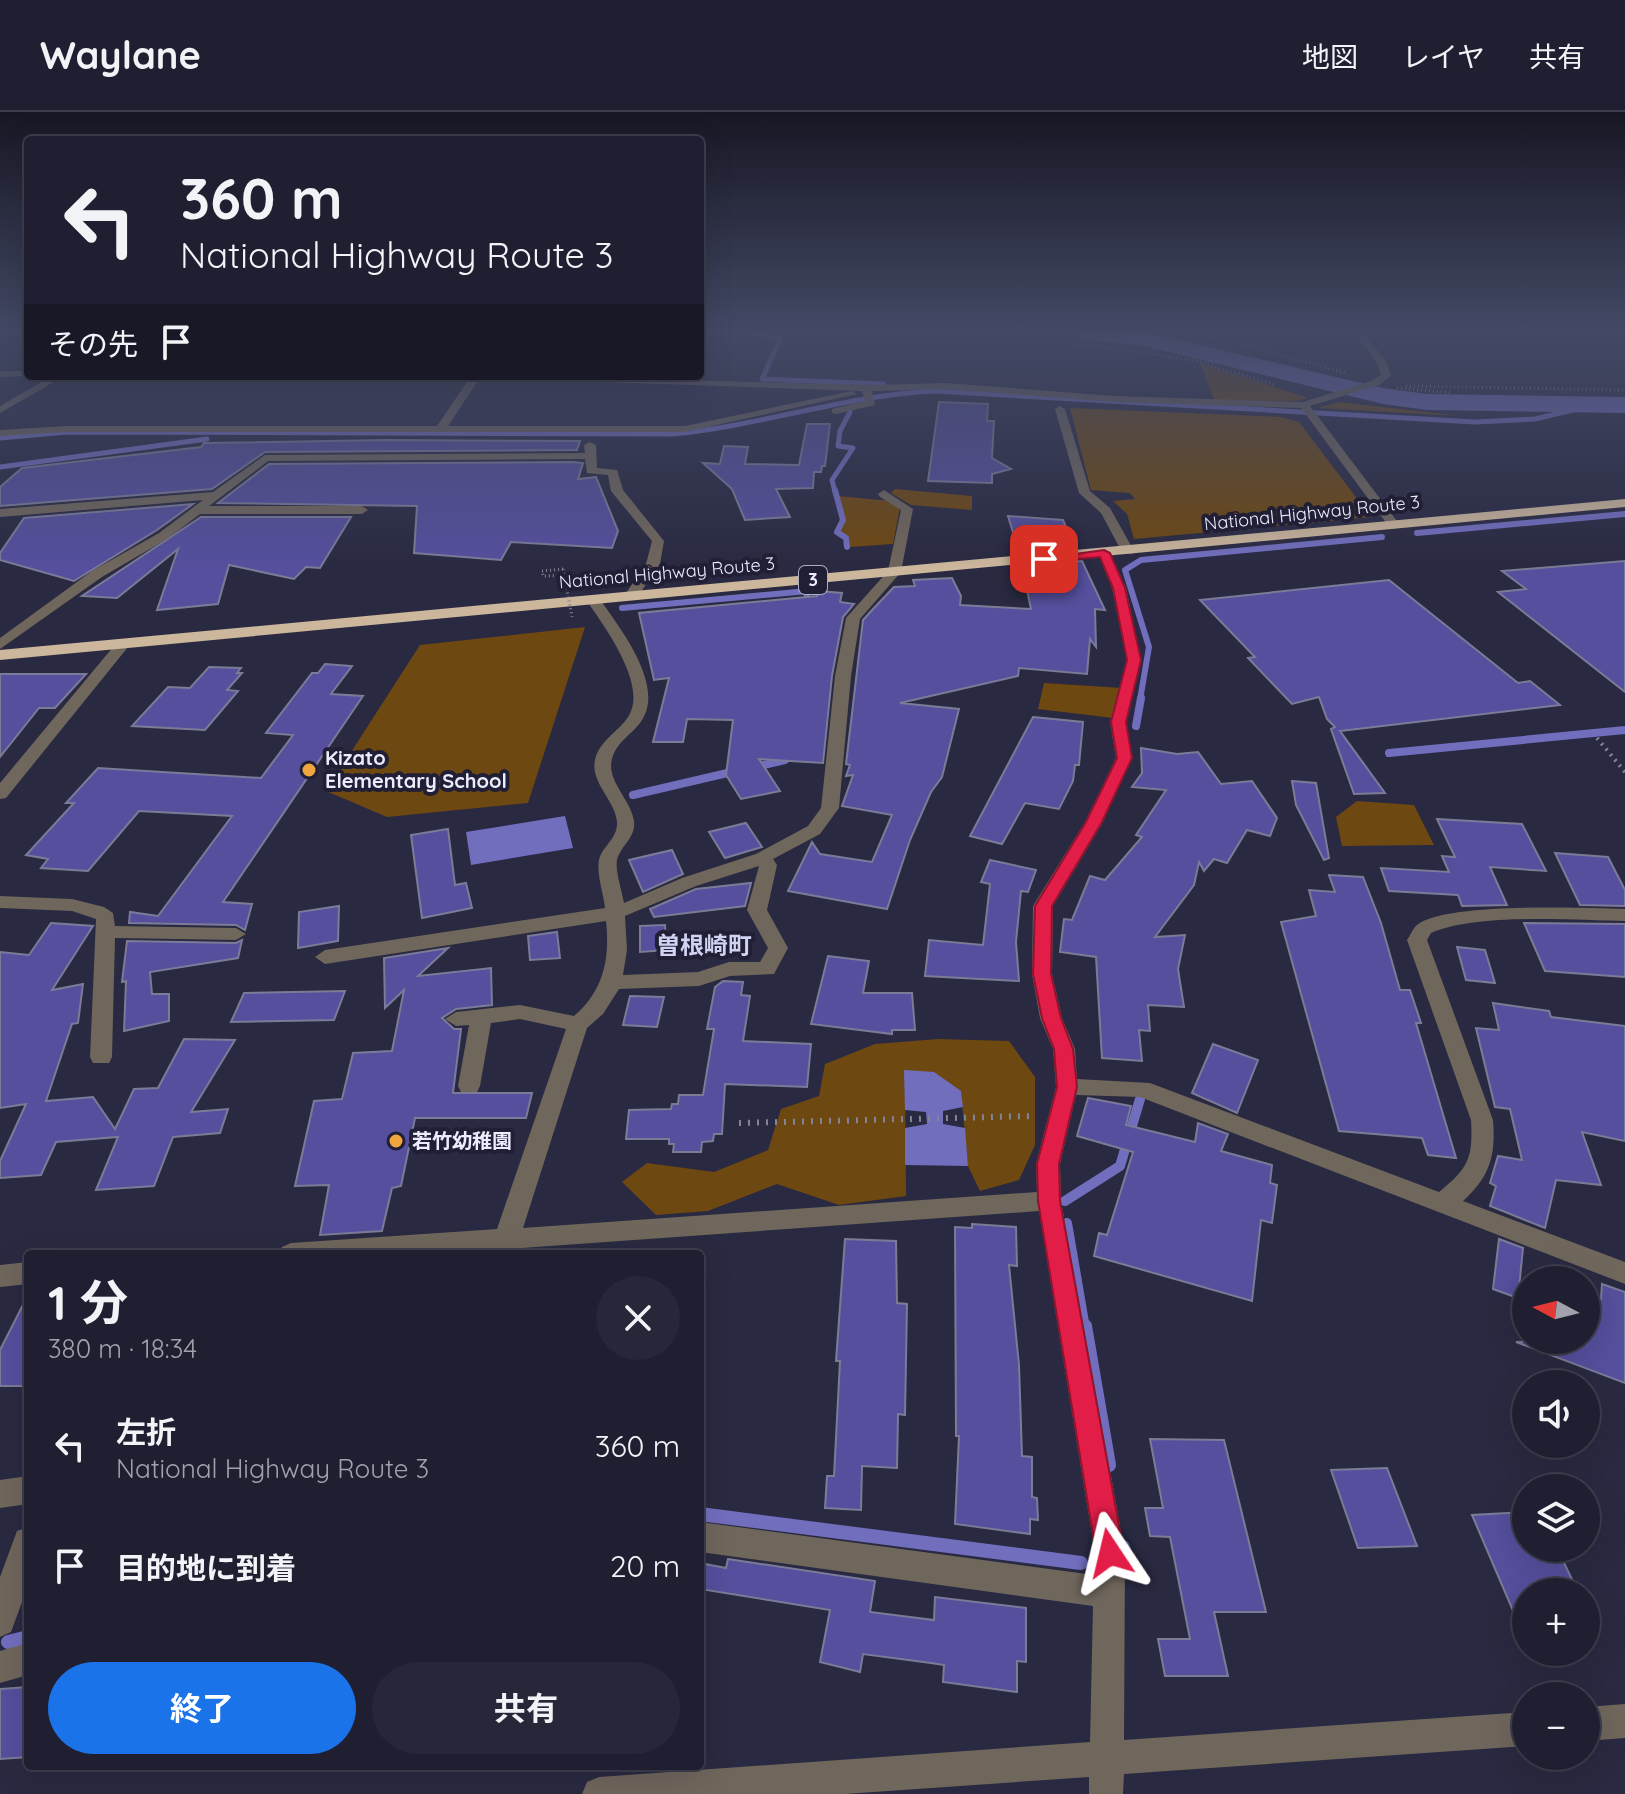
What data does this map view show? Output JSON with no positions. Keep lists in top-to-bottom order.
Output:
{
  "streets": {
    "highway": ["National Highway Route 3", "3"]
  },
  "districts": ["曽根崎町"],
  "places": ["Kizato Elementary School", "若竹幼稚園"],
  "north": "left",
  "page": {
    "header": "Waylane",
    "nav": ["地図", "レイヤ", "共有"],
    "turn": ["360 m", "National Highway Route 3"],
    "then": "その先",
    "heading": ["1 分", "380 m · 18:34"],
    "map_buttons": ["+", "−"],
    "list": [
      {
        "name": "左折",
        "note": "National Highway Route 3",
        "value": "360 m"
      },
      {
        "name": "目的地に到着",
        "value": "20 m"
      }
    ],
    "buttons": ["終了", "共有"]
  }
}
